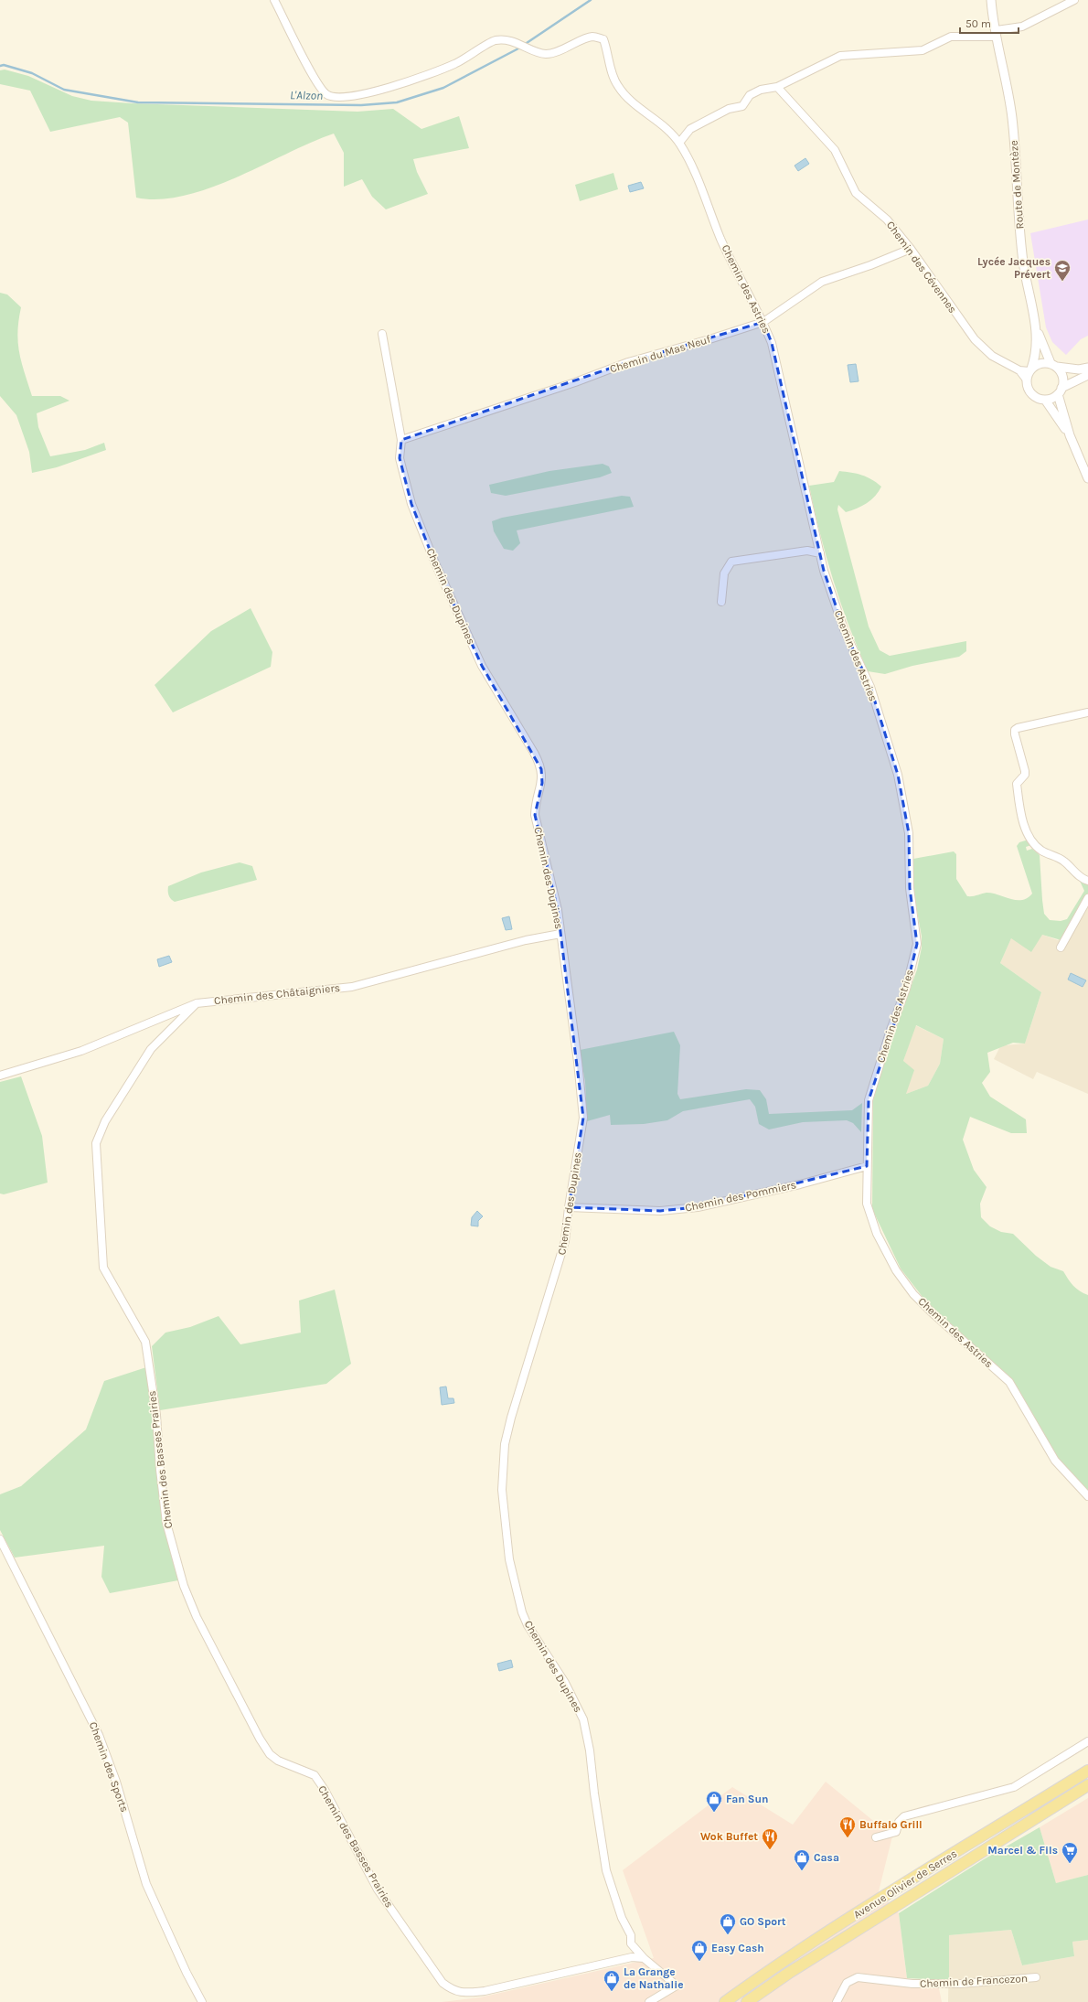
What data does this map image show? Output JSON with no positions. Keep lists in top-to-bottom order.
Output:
{
  "streets": {
    "main road": ["Avenue Olivier de Serres"],
    "street": [
      "Route de Montèze",
      "Chemin des Cévennes",
      "Chemin des Astries",
      "Chemin du Mas Neuf",
      "Chemin des Dupines",
      "Chemin des Châtaigniers",
      "Chemin des Pommiers",
      "Chemin des Basses Prairies",
      "Chemin des Sports",
      "Chemin de Francezon"
    ]
  },
  "crossings": [
    ["Route de Montèze", "Chemin des Cévennes"],
    ["Chemin des Cévennes", "Chemin du Mas Neuf"],
    ["Chemin des Astries", "Chemin du Mas Neuf"],
    ["Chemin des Astries", "Chemin des Pommiers"],
    ["Chemin du Mas Neuf", "Chemin des Dupines"],
    ["Chemin des Dupines", "Chemin des Châtaigniers"],
    ["Chemin des Dupines", "Chemin des Pommiers"],
    ["Chemin des Dupines", "Chemin des Basses Prairies"],
    ["Chemin des Châtaigniers", "Chemin des Basses Prairies"]
  ],
  "water": ["L'Alzon"],
  "places": {
    "school or university": ["Lycée Jacques Prévert"],
    "shop": [
      "Fan Sun",
      "Casa",
      "GO Sport",
      "Easy Cash",
      "La Grange de Nathalie"
    ],
    "restaurant": ["Buffalo Grill", "Wok Buffet"],
    "supermarket": ["Marcel & Fils"]
  },
  "scale_bar": "50 m"
}
